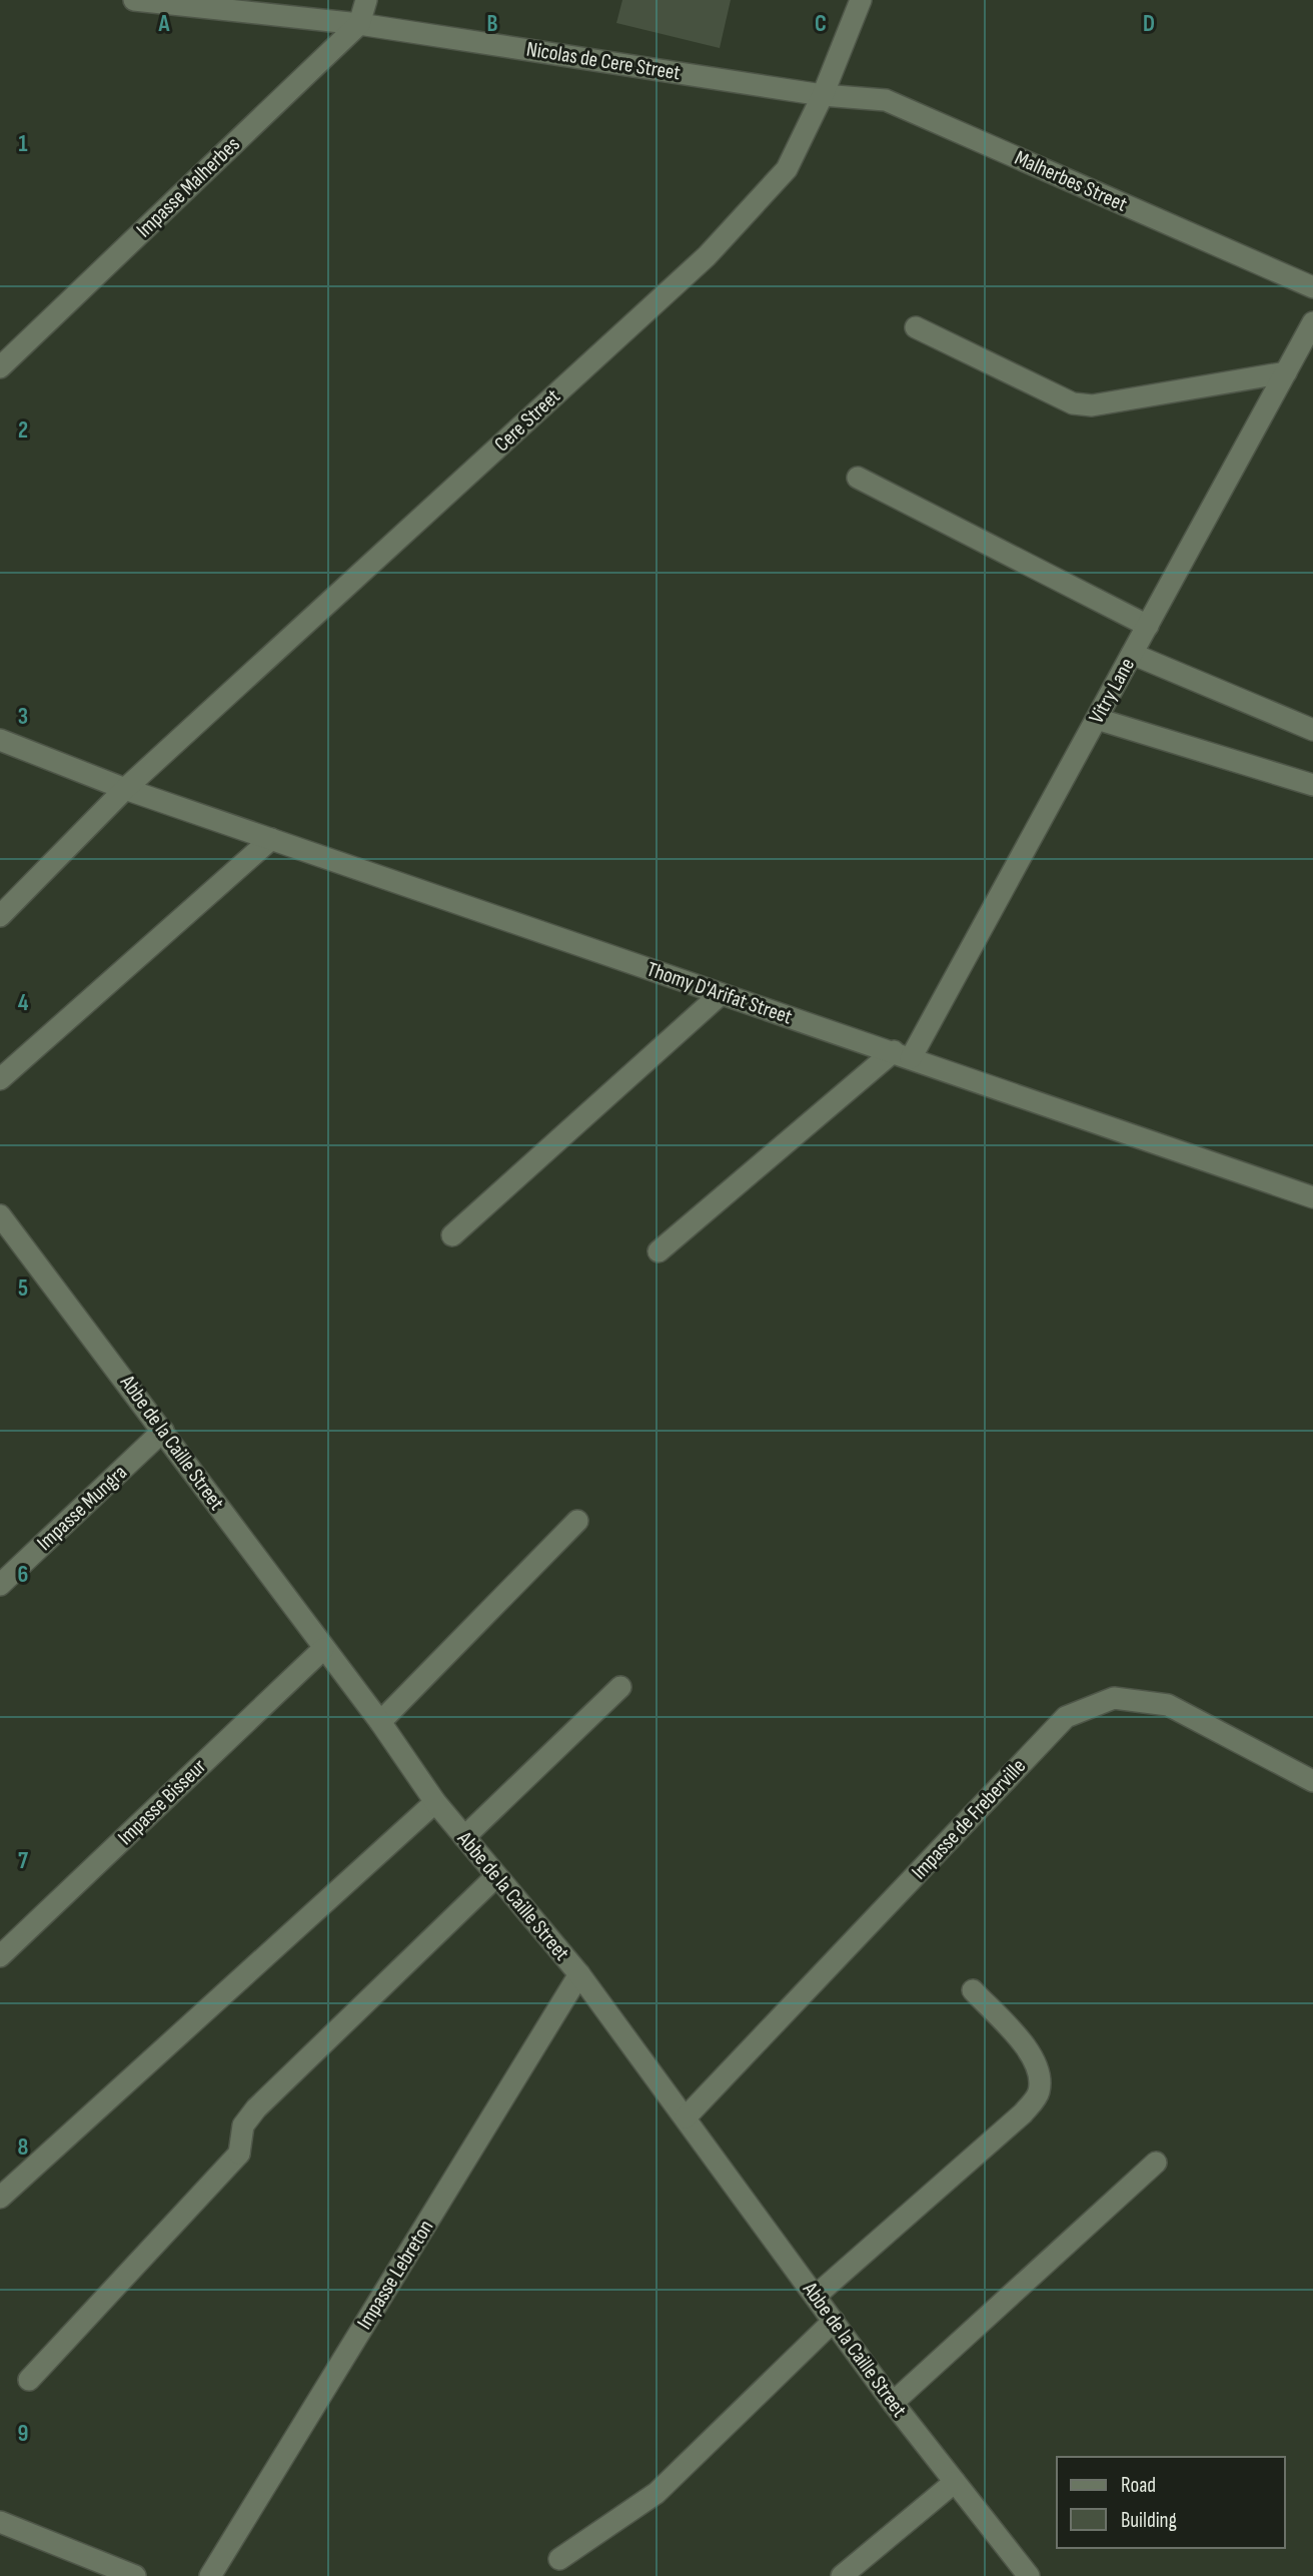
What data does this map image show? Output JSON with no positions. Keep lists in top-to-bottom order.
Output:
{
  "streets": {
    "street": [
      "Nicolas de Cere Street",
      "Malherbes Street",
      "Impasse Malherbes",
      "Cere Street",
      "Vitry Lane",
      "Thomy D'Arifat Street",
      "Abbe de la Caille Street",
      "Impasse Mungra",
      "Impasse Bisseur",
      "Impasse de Freberville",
      "Impasse Lebreton"
    ]
  },
  "crossings": [
    ["Nicolas de Cere Street", "Malherbes Street"],
    ["Nicolas de Cere Street", "Impasse Malherbes"],
    ["Nicolas de Cere Street", "Cere Street"],
    ["Malherbes Street", "Cere Street"],
    ["Cere Street", "Thomy D'Arifat Street"],
    ["Vitry Lane", "Thomy D'Arifat Street"],
    ["Abbe de la Caille Street", "Impasse Mungra"],
    ["Abbe de la Caille Street", "Impasse Bisseur"],
    ["Abbe de la Caille Street", "Impasse de Freberville"],
    ["Abbe de la Caille Street", "Impasse Lebreton"]
  ],
  "legend": ["Road", "Building"],
  "grid": {
    "columns": [
      "A",
      "B",
      "C",
      "D"
    ],
    "rows": [
      "1",
      "2",
      "3",
      "4",
      "5",
      "6",
      "7",
      "8",
      "9"
    ]
  }
}
